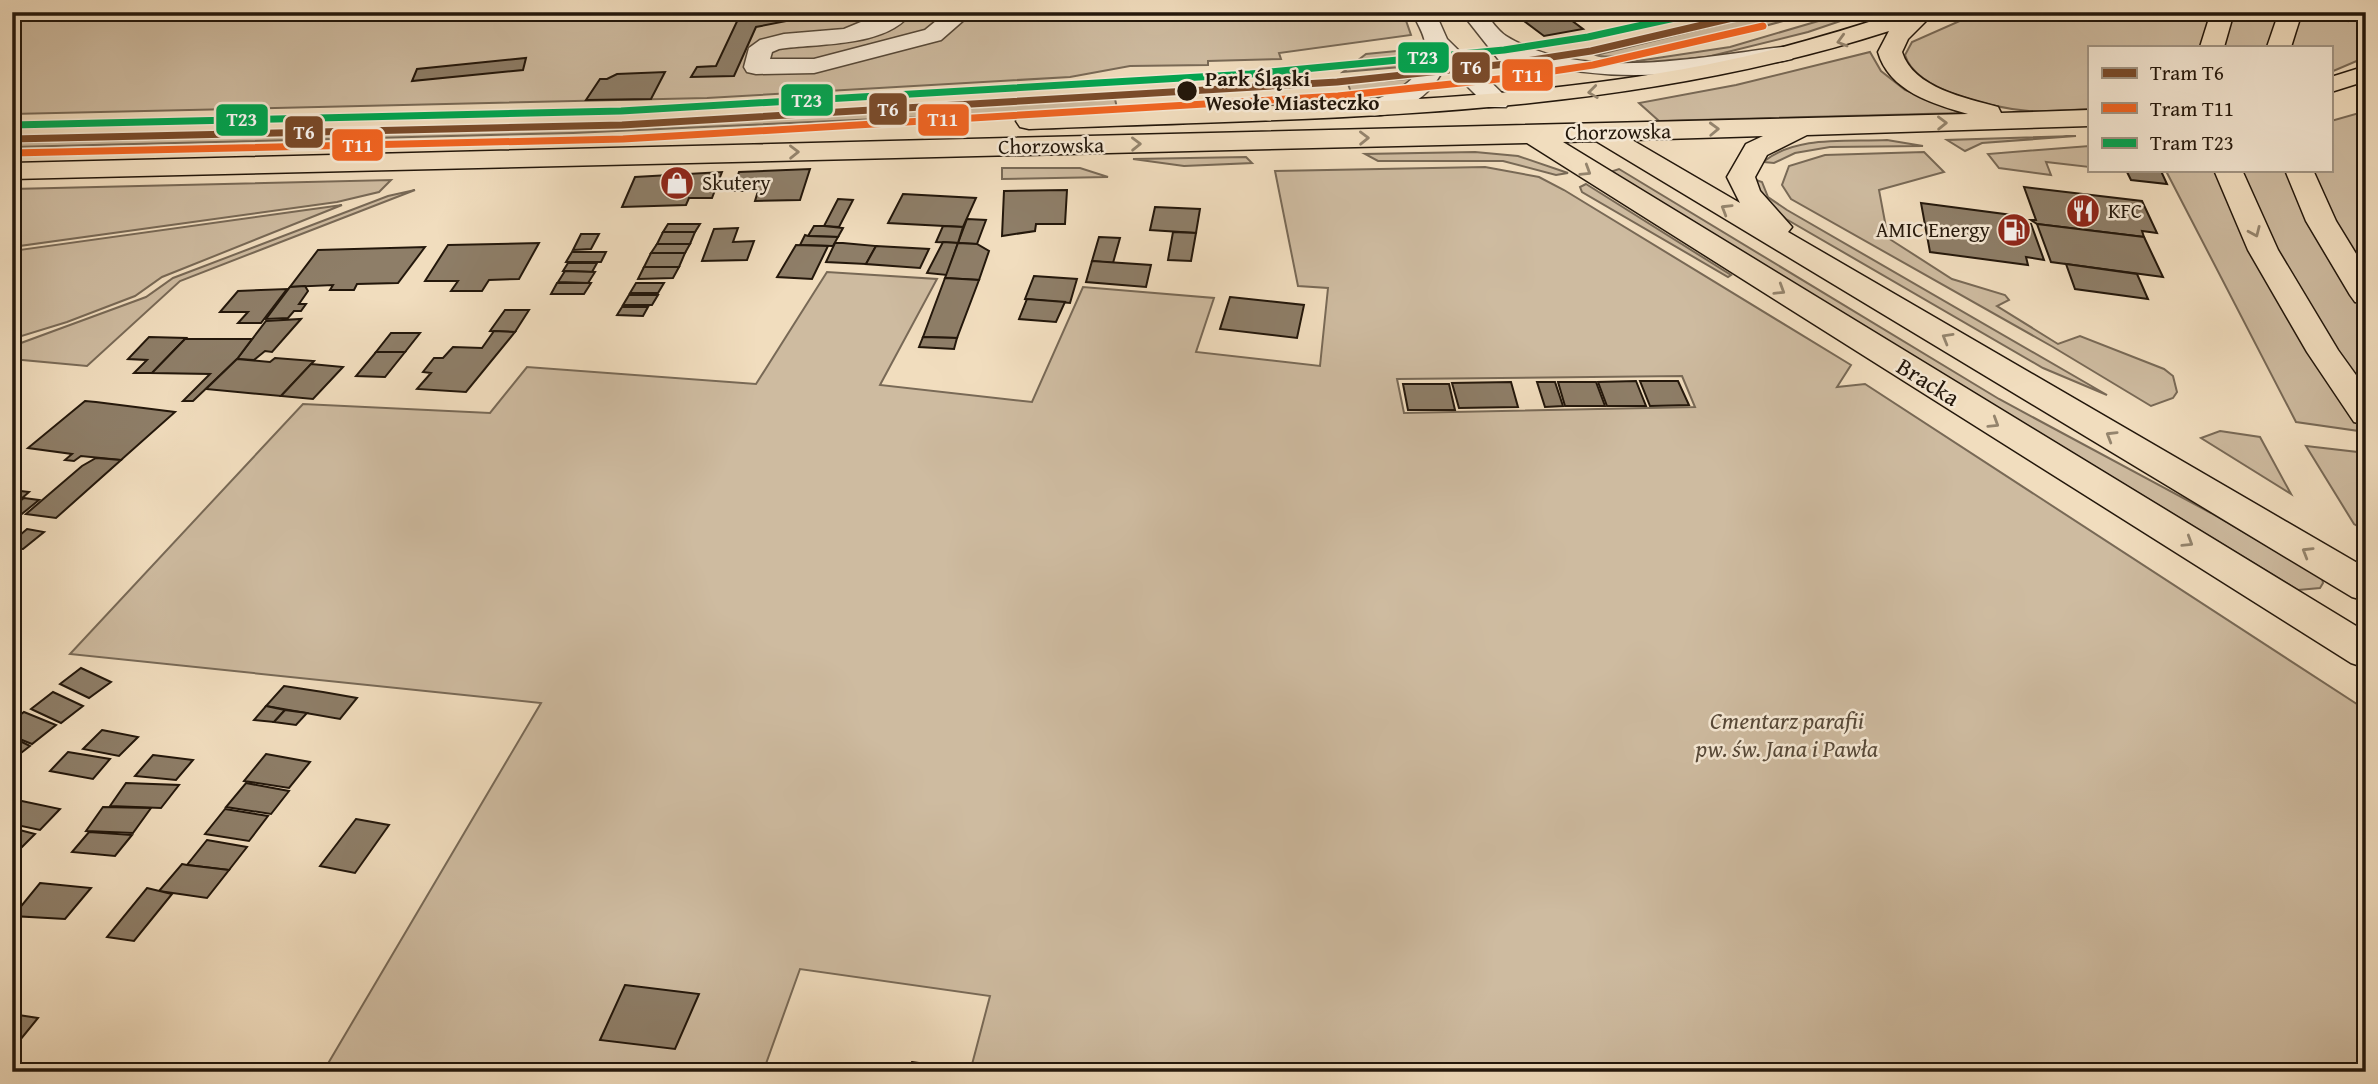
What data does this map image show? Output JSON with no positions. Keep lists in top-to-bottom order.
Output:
{
  "streets": {
    "main road": ["Chorzowska", "Bracka"]
  },
  "crossings": [
    ["Chorzowska", "Bracka"]
  ],
  "parks": ["Cmentarz parafii pw. św. Jana i Pawła"],
  "places": {
    "other": ["Park Śląski Wesołe Miasteczko"],
    "shop": ["Skutery"],
    "restaurant": ["KFC"],
    "fuel station": ["AMIC Energy"]
  },
  "lines": ["tram line T6", "tram line T23", "tram line T11"],
  "legend": ["Tram T6", "Tram T11", "Tram T23"]
}
